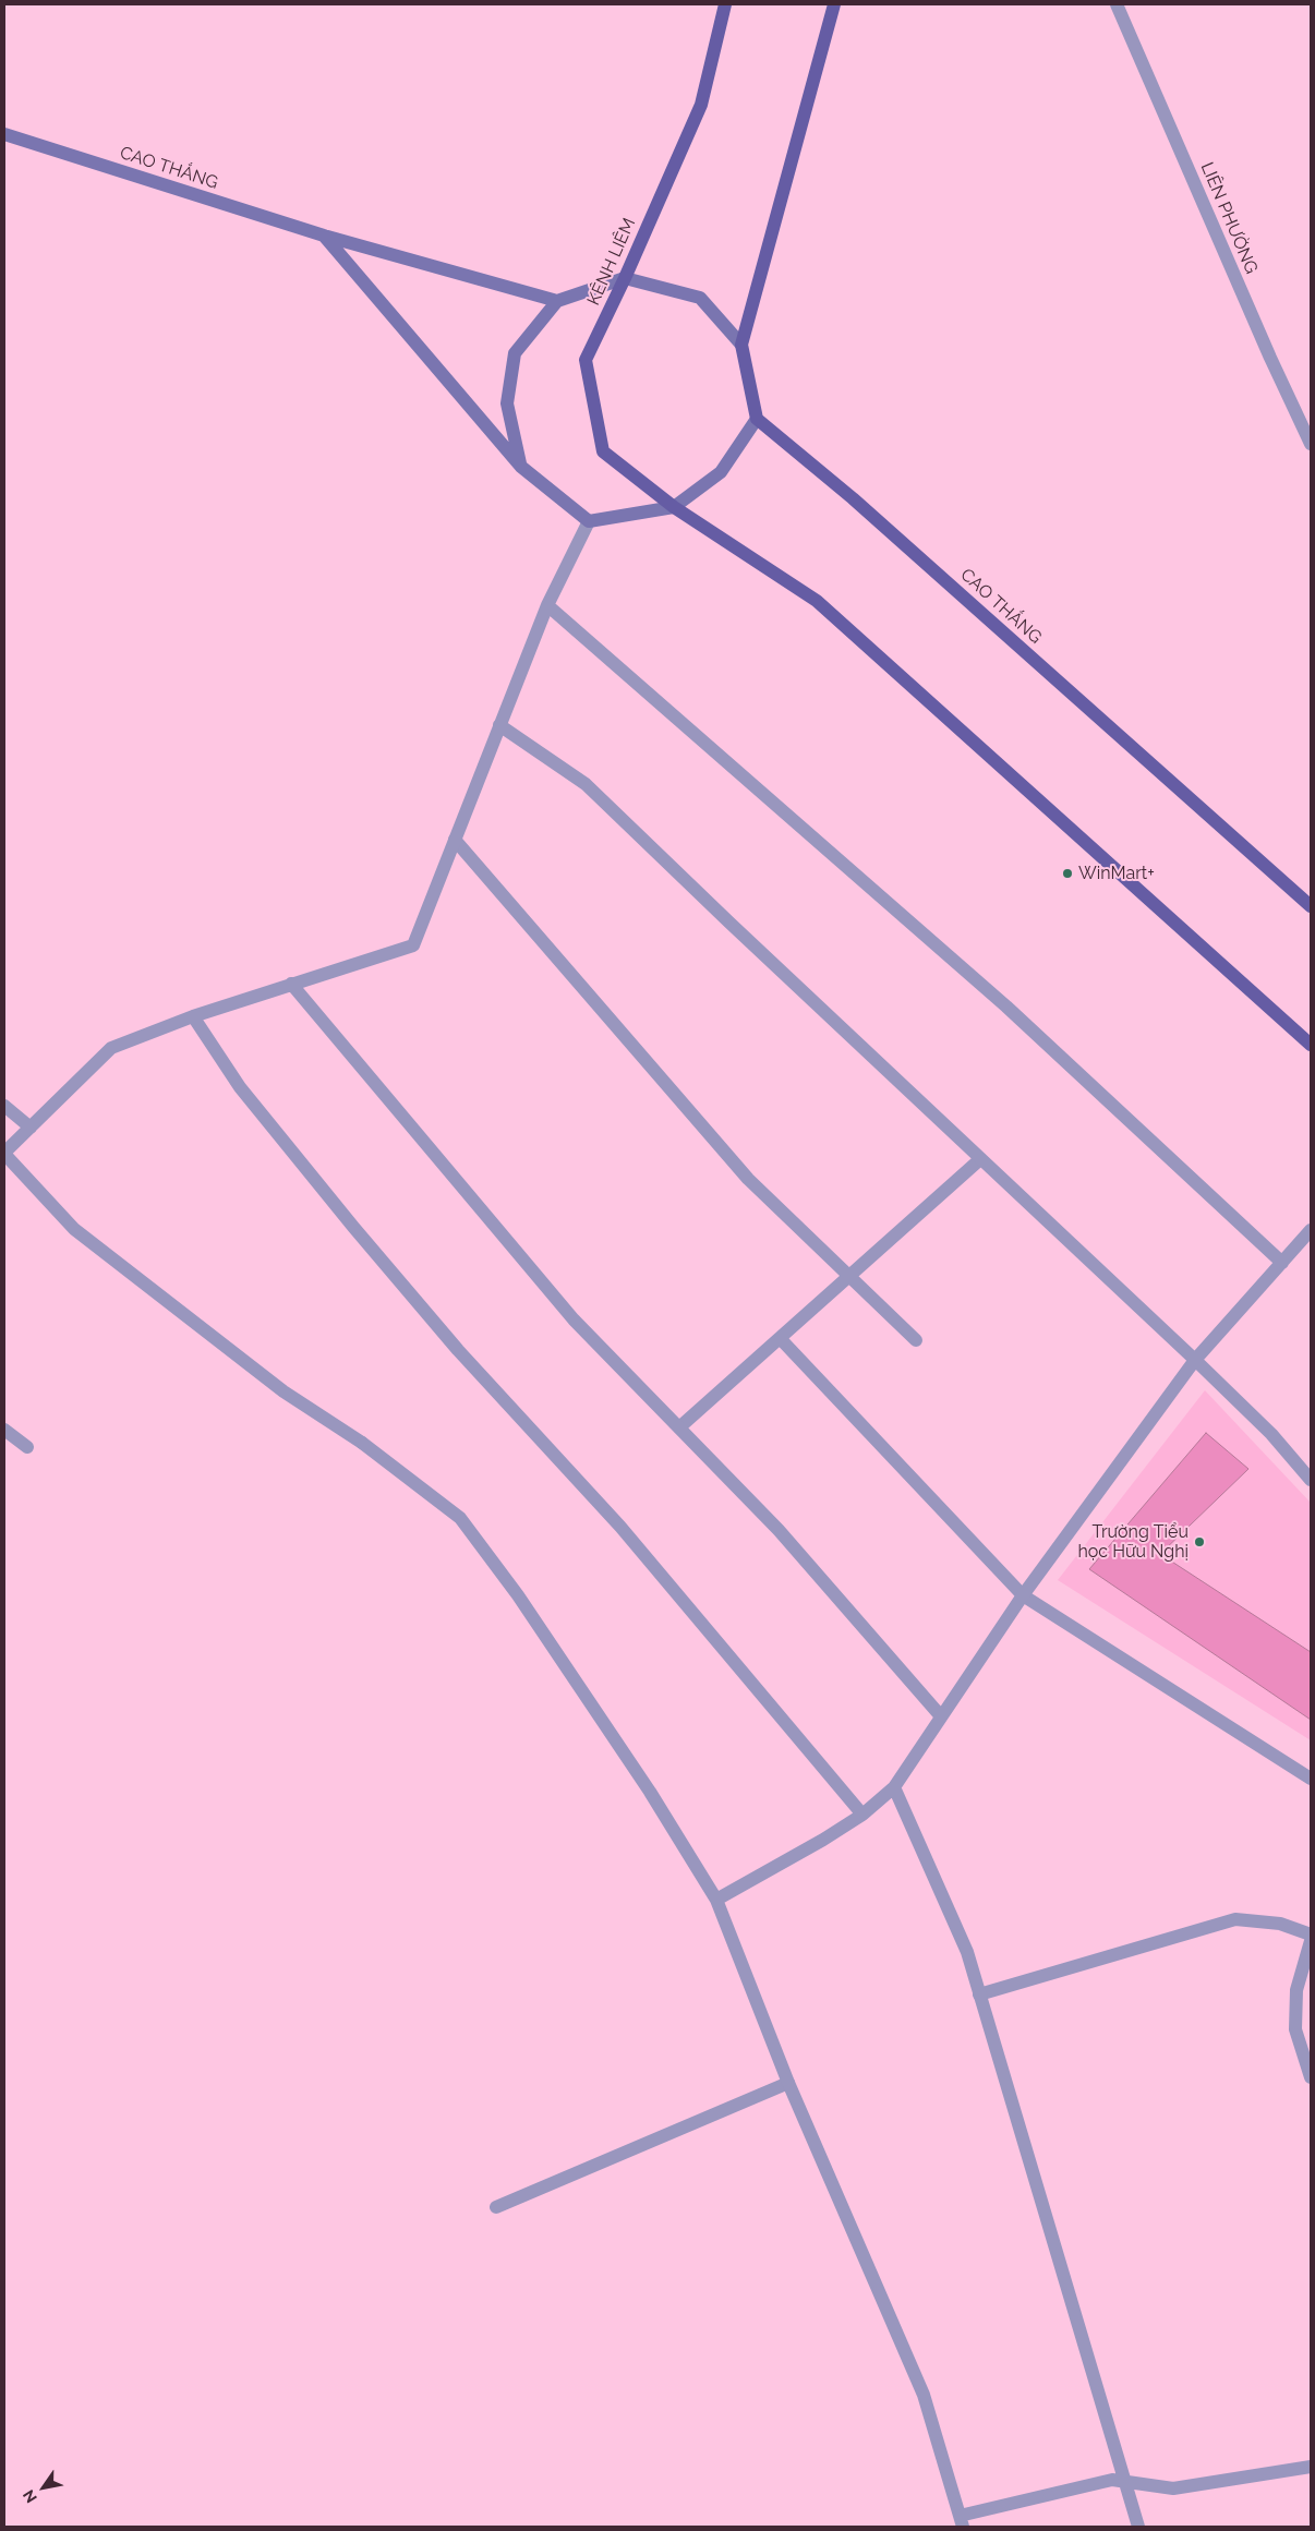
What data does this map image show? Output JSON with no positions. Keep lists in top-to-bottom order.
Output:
{
  "streets": {
    "main road": ["CAO THẮNG", "KÊNH LIÊM"],
    "street": ["LIÊN PHƯỜNG"]
  },
  "crossings": [
    ["CAO THẮNG", "KÊNH LIÊM"]
  ],
  "places": ["WinMart+", "Trường Tiểu học Hữu Nghị"],
  "north": "bottom left"
}
